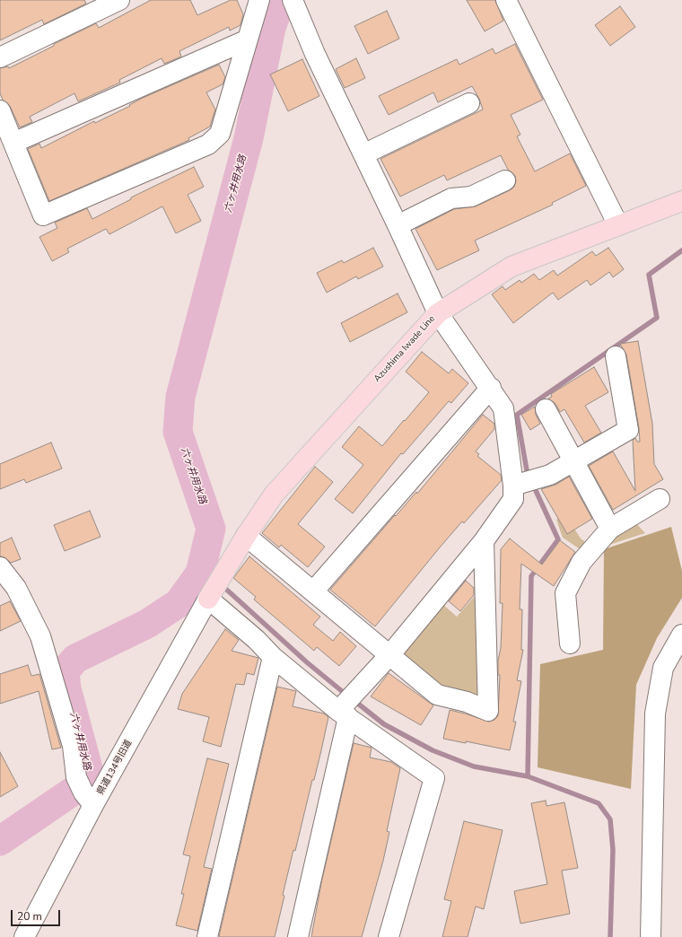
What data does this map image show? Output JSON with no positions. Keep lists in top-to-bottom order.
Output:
{
  "streets": {
    "main road": ["Azushima Iwade Line"],
    "street": ["県道134号旧道"]
  },
  "crossings": [
    ["Azushima Iwade Line", "県道134号旧道"]
  ],
  "water": ["六ヶ井用水路"],
  "scale_bar": "20 m"
}
